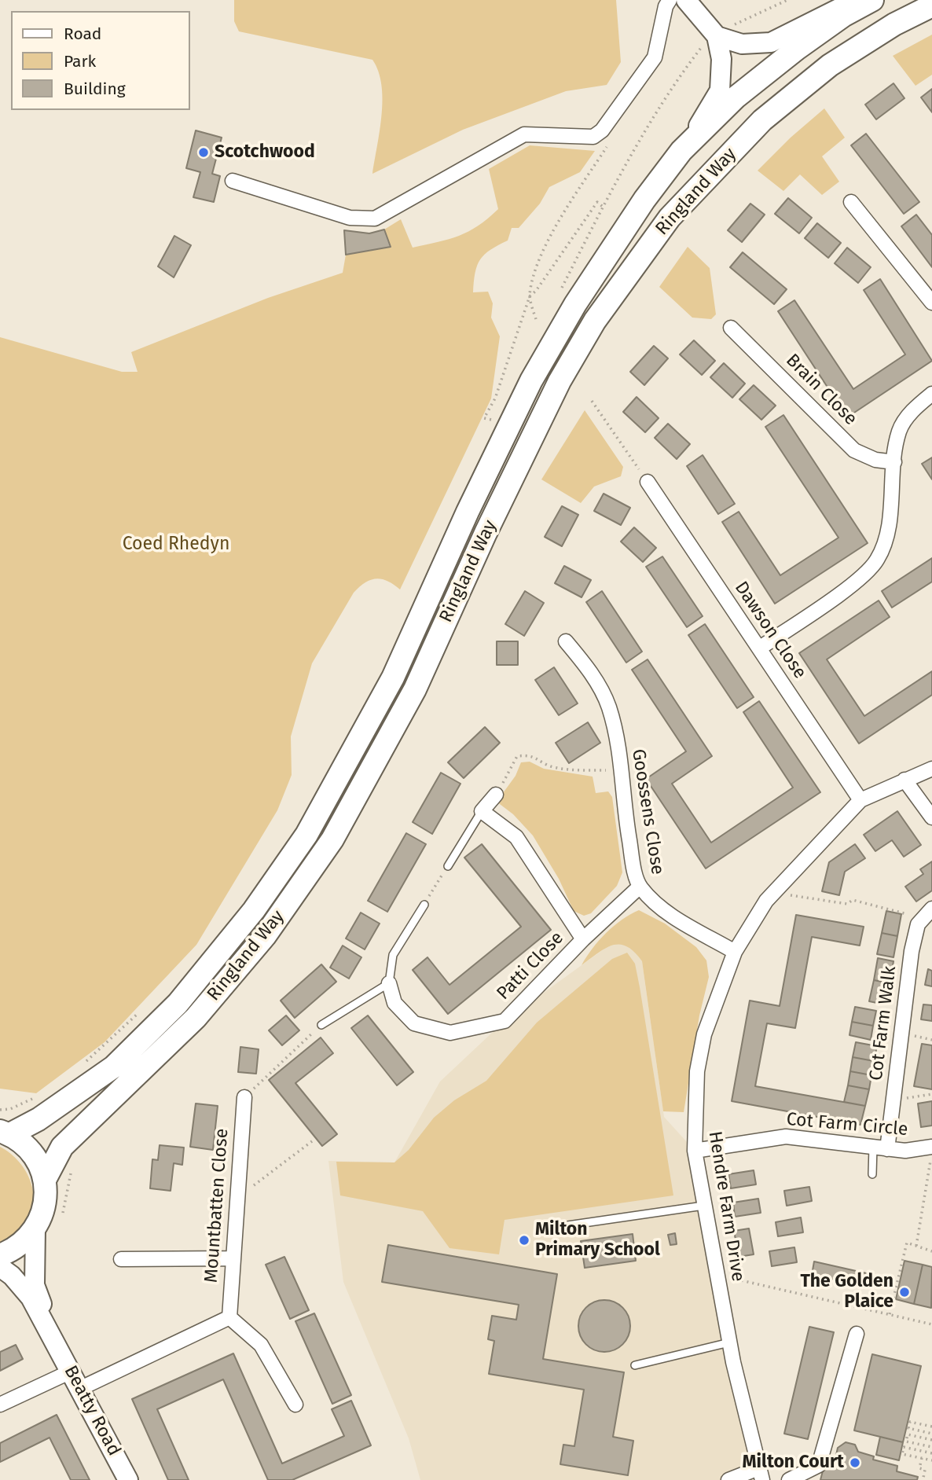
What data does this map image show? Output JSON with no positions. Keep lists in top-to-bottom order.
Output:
{
  "streets": {
    "main road": ["Ringland Way"],
    "street": [
      "Brain Close",
      "Dawson Close",
      "Goossens Close",
      "Patti Close",
      "Cot Farm Walk",
      "Cot Farm Circle",
      "Mountbatten Close",
      "Hendre Farm Drive",
      "Beatty Road"
    ]
  },
  "crossings": [
    ["Dawson Close", "Hendre Farm Drive"],
    ["Goossens Close", "Patti Close"],
    ["Goossens Close", "Hendre Farm Drive"],
    ["Cot Farm Walk", "Cot Farm Circle"],
    ["Cot Farm Circle", "Hendre Farm Drive"]
  ],
  "parks": ["Coed Rhedyn"],
  "places": [
    "Scotchwood",
    "Milton Primary School",
    "The Golden Plaice",
    "Milton Court"
  ],
  "legend": ["Road", "Park", "Building"]
}
